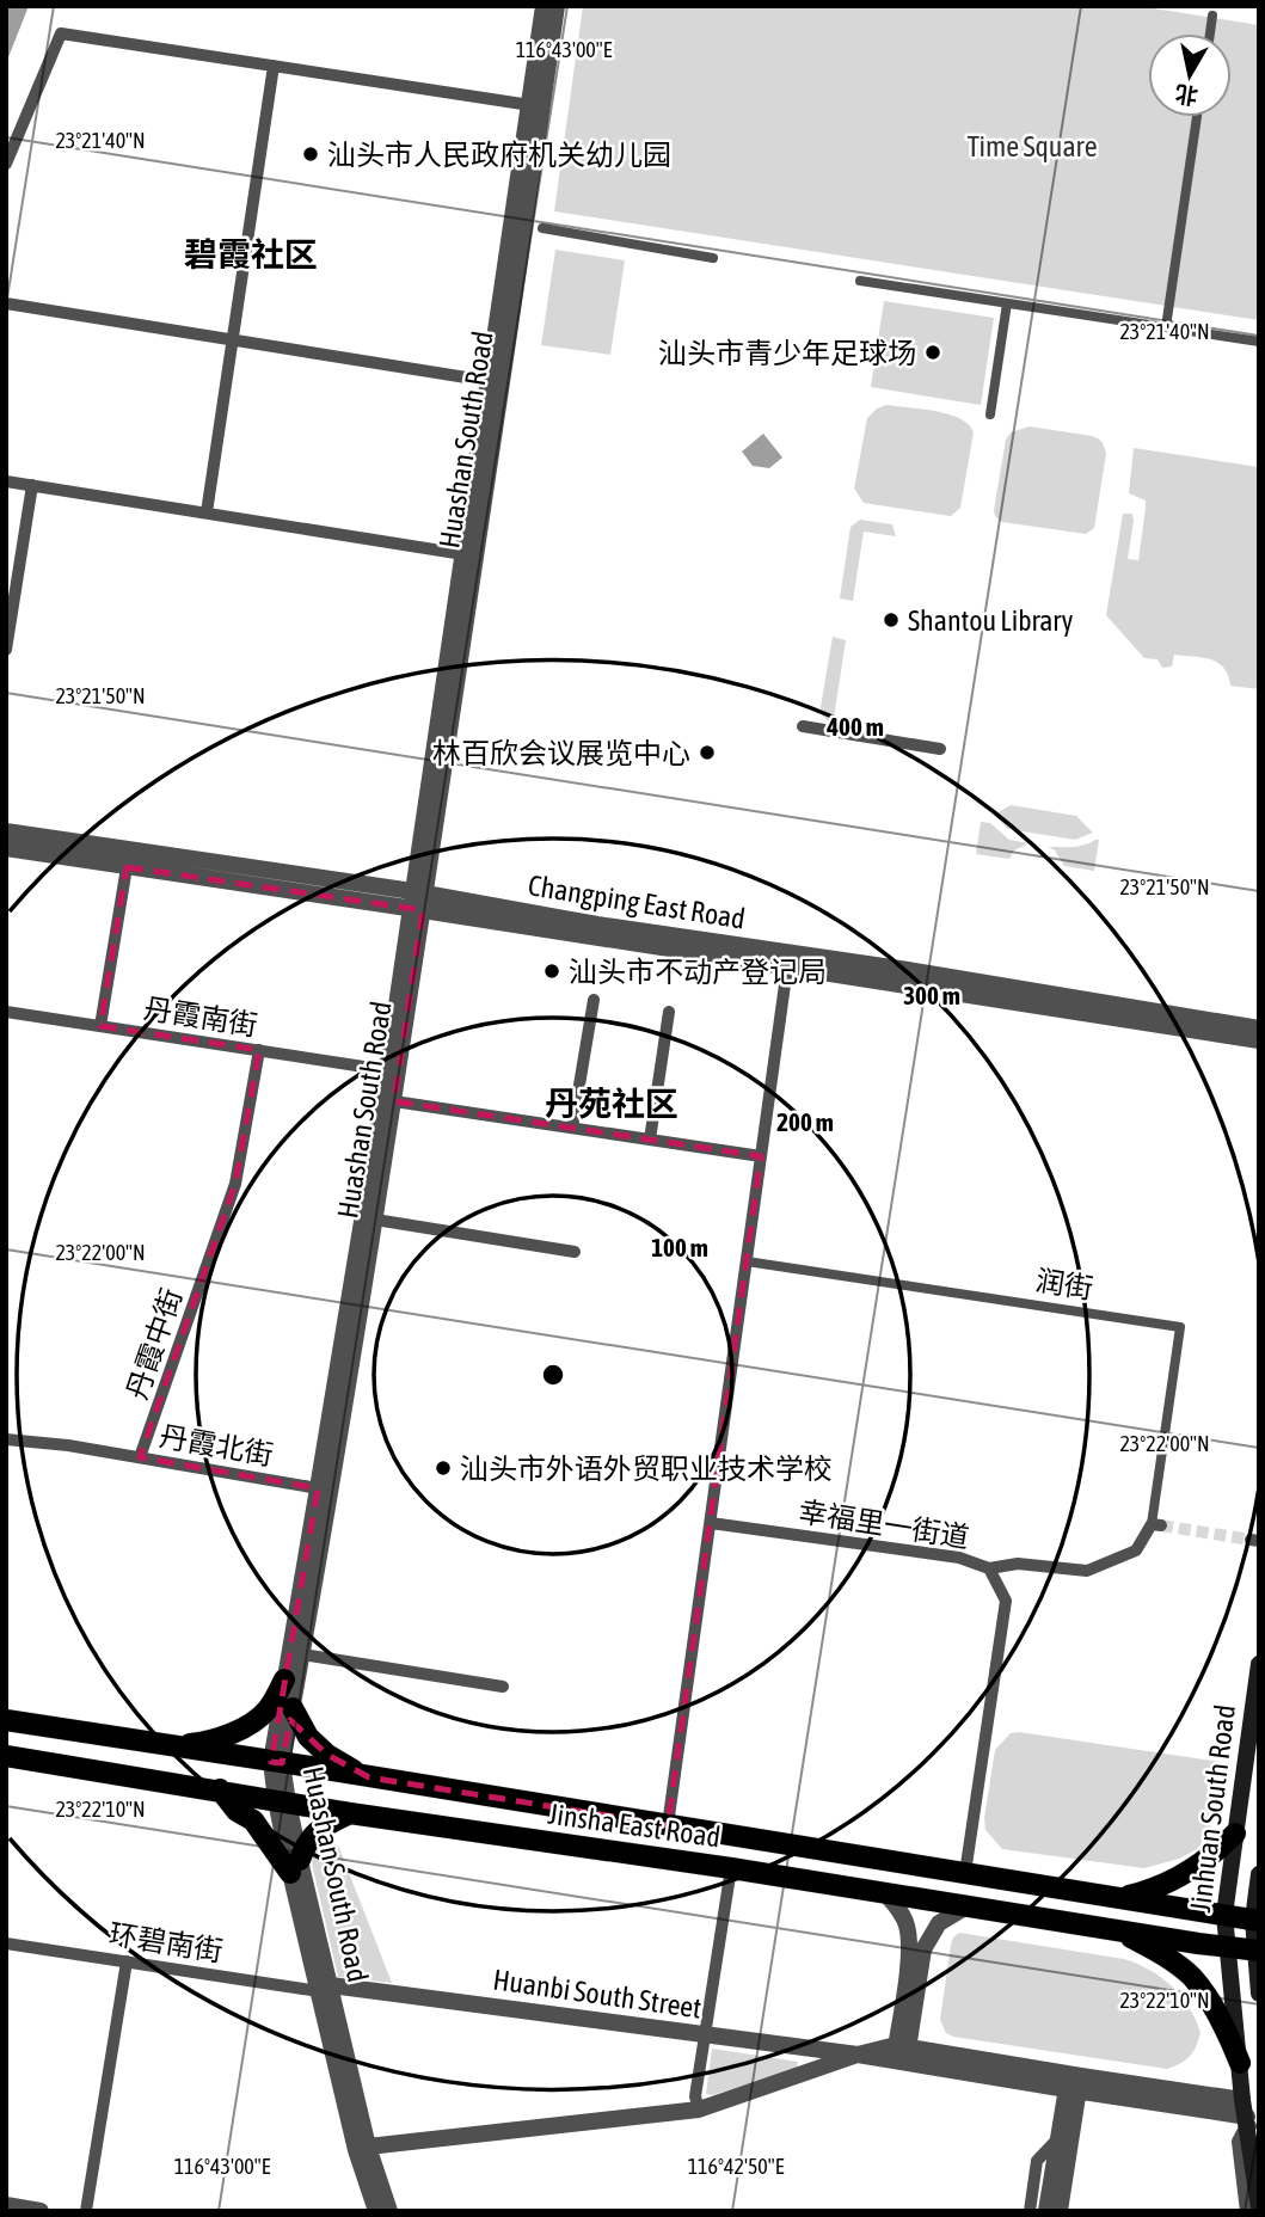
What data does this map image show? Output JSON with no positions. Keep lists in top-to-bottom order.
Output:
{
  "streets": {
    "main road": ["Jinhuan South Road", "Jinsha East Road"],
    "street": [
      "Huashan South Road",
      "Changping East Road",
      "丹霞南街",
      "润街",
      "丹霞中街",
      "丹霞北街",
      "幸福里一街道",
      "环碧南街",
      "Huanbi South Street"
    ]
  },
  "crossings": [
    ["Huashan South Road", "Changping East Road"],
    ["Huashan South Road", "丹霞南街"],
    ["Huashan South Road", "丹霞北街"],
    ["Huashan South Road", "Jinsha East Road"],
    ["Huashan South Road", "环碧南街"],
    ["Huashan South Road", "Huanbi South Street"],
    ["丹霞南街", "丹霞中街"],
    ["丹霞中街", "丹霞北街"],
    ["幸福里一街道", "Jinsha East Road"],
    ["Jinhuan South Road", "Jinsha East Road"],
    ["Jinhuan South Road", "Huanbi South Street"],
    ["环碧南街", "Huanbi South Street"]
  ],
  "districts": ["碧霞社区", "丹苑社区"],
  "parks": ["Time Square"],
  "places": [
    "汕头市人民政府机关幼儿园",
    "汕头市青少年足球场",
    "Shantou Library",
    "林百欣会议展览中心",
    "汕头市不动产登记局",
    "汕头市外语外贸职业技术学校"
  ],
  "north": "bottom",
  "coordinates": [
    "116°43'00\"E",
    "23°21'40\"N",
    "23°21'50\"N",
    "23°22'00\"N",
    "23°22'10\"N",
    "116°42'50\"E"
  ],
  "rings": [
    "400 m",
    "300 m",
    "200 m",
    "100 m"
  ]
}
